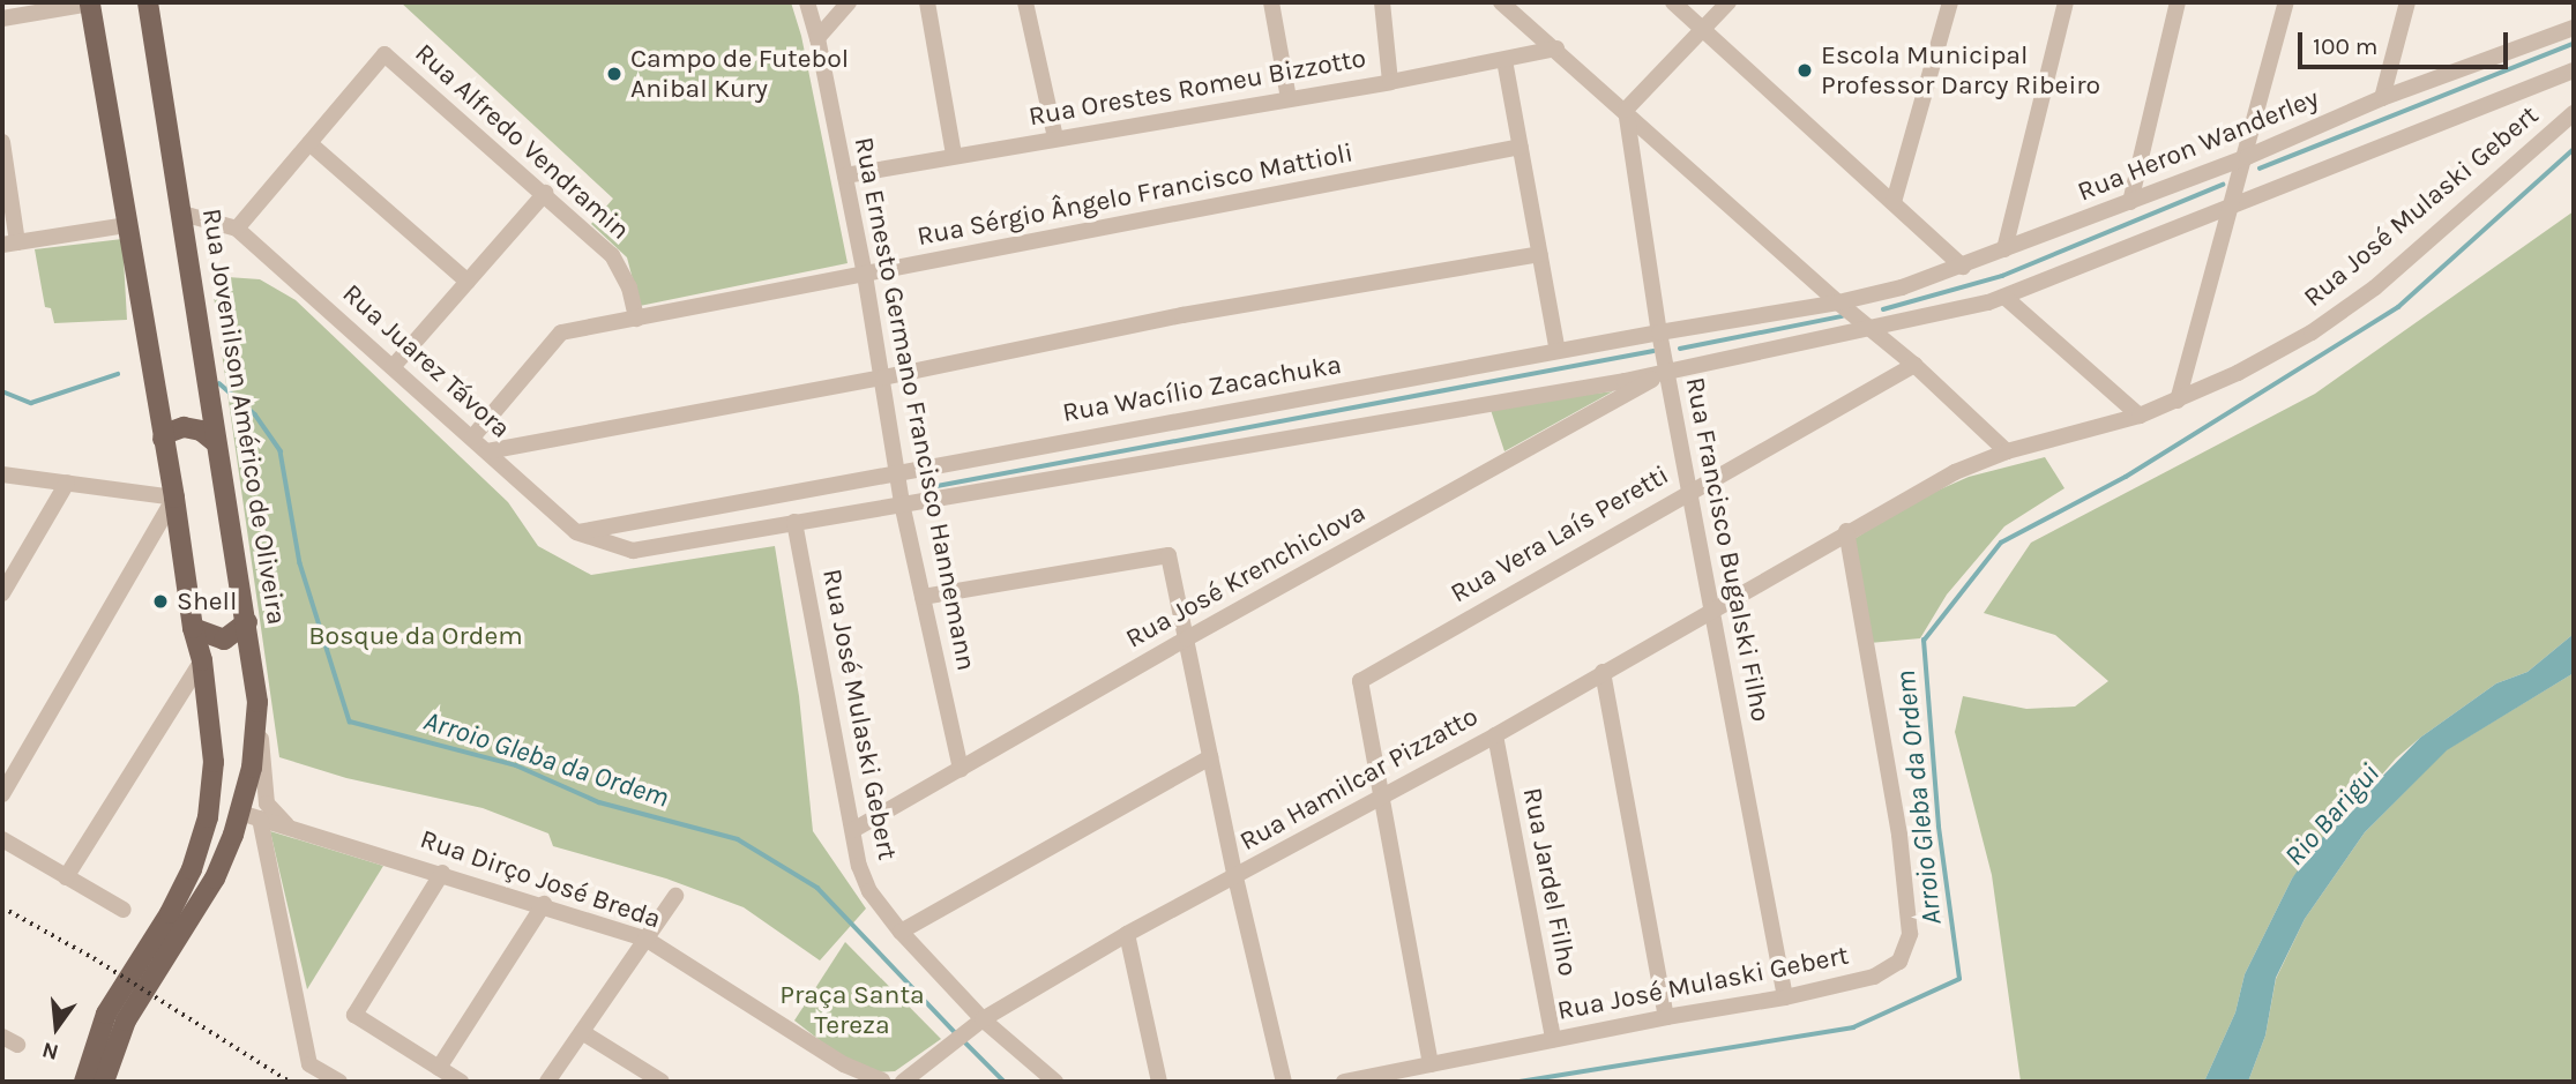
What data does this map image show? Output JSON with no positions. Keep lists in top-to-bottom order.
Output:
{
  "streets": {
    "main road": ["Rua Jovenilson Américo de Oliveira"],
    "street": [
      "Rua Orestes Romeu Bizzotto",
      "Rua Alfredo Vendramin",
      "Rua Heron Wanderley",
      "Rua Sérgio Ângelo Francisco Mattioli",
      "Rua José Mulaski Gebert",
      "Rua Juarez Távora",
      "Rua Wacílio Zacachuka",
      "Rua Ernesto Germano Francisco Hannemann",
      "Rua Vera Laís Peretti",
      "Rua Francisco Bugalski Filho",
      "Rua José Krenchiclova",
      "Rua Hamilcar Pizzatto",
      "Rua Dirço José Breda",
      "Rua Jardel Filho"
    ]
  },
  "crossings": [
    ["Rua Orestes Romeu Bizzotto", "Rua Ernesto Germano Francisco Hannemann"],
    ["Rua Alfredo Vendramin", "Rua Sérgio Ângelo Francisco Mattioli"],
    ["Rua Heron Wanderley", "Rua Wacílio Zacachuka"],
    ["Rua Sérgio Ângelo Francisco Mattioli", "Rua Juarez Távora"],
    ["Rua Sérgio Ângelo Francisco Mattioli", "Rua Ernesto Germano Francisco Hannemann"],
    ["Rua José Mulaski Gebert", "Rua Juarez Távora"],
    ["Rua José Mulaski Gebert", "Rua Francisco Bugalski Filho"],
    ["Rua José Mulaski Gebert", "Rua José Krenchiclova"],
    ["Rua José Mulaski Gebert", "Rua Hamilcar Pizzatto"],
    ["Rua José Mulaski Gebert", "Rua Jardel Filho"],
    ["Rua Juarez Távora", "Rua Wacílio Zacachuka"],
    ["Rua Juarez Távora", "Rua Jovenilson Américo de Oliveira"],
    ["Rua Wacílio Zacachuka", "Rua Ernesto Germano Francisco Hannemann"],
    ["Rua Wacílio Zacachuka", "Rua Francisco Bugalski Filho"],
    ["Rua Ernesto Germano Francisco Hannemann", "Rua José Krenchiclova"],
    ["Rua Jovenilson Américo de Oliveira", "Rua Dirço José Breda"],
    ["Rua Vera Laís Peretti", "Rua Francisco Bugalski Filho"],
    ["Rua Vera Laís Peretti", "Rua Hamilcar Pizzatto"],
    ["Rua Francisco Bugalski Filho", "Rua José Krenchiclova"],
    ["Rua Francisco Bugalski Filho", "Rua Hamilcar Pizzatto"],
    ["Rua Hamilcar Pizzatto", "Rua Jardel Filho"]
  ],
  "water": ["Arroio Gleba da Ordem", "Rio Barigui"],
  "parks": ["Bosque da Ordem", "Praça Santa Tereza"],
  "places": ["Escola Municipal Professor Darcy Ribeiro", "Campo de Futebol Anibal Kury", "Shell"],
  "scale_bar": "100 m",
  "north": "bottom"
}
